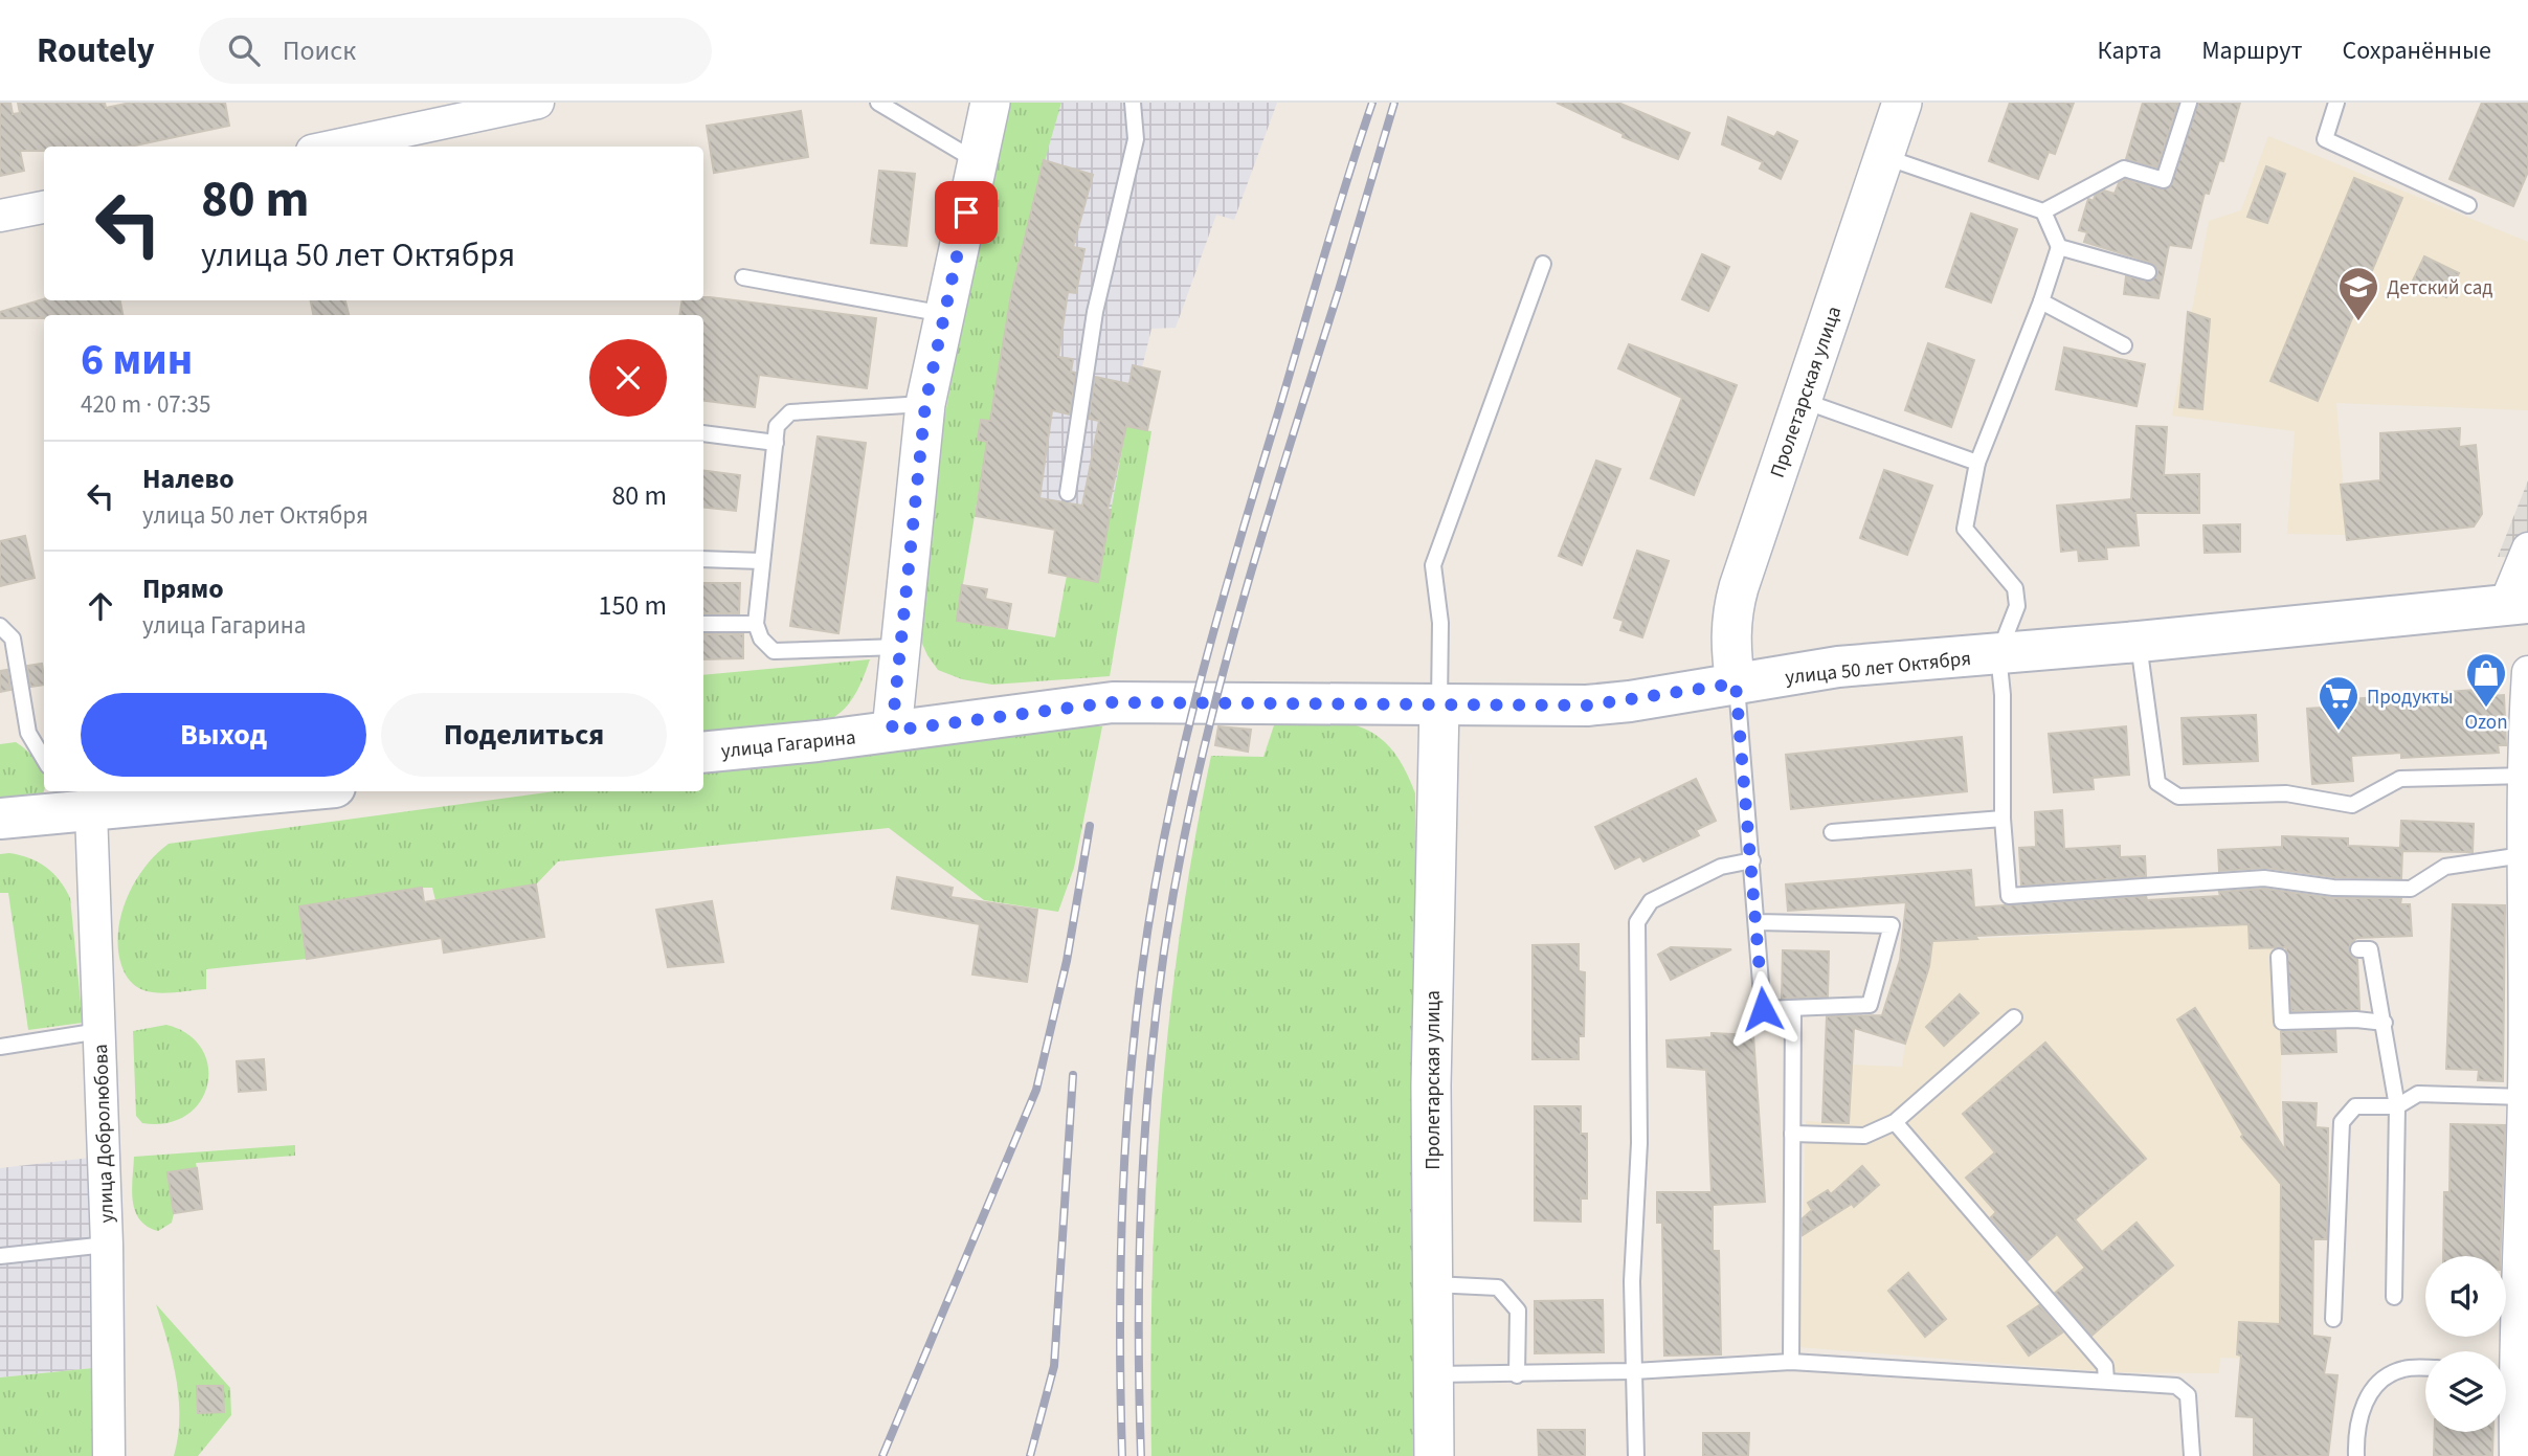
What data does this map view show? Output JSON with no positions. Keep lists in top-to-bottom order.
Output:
{
  "streets": {
    "main road": ["улица 50 лет Октября", "улица Гагарина"],
    "street": ["Пролетарская улица", "улица Добролюбова"]
  },
  "crossings": [
    ["Пролетарская улица", "улица 50 лет Октября"],
    ["улица 50 лет Октября", "улица Гагарина"]
  ],
  "places": {
    "school or university": ["Детский сад"],
    "shop": ["Ozon"],
    "supermarket": ["Продукты"]
  },
  "page": {
    "header": "Routely",
    "search": "Поиск",
    "nav": ["Карта", "Маршрут", "Сохранённые"],
    "turn": ["80 m", "улица 50 лет Октября"],
    "heading": ["6 мин", "420 m · 07:35"],
    "list": [
      {
        "name": "Налево",
        "note": "улица 50 лет Октября",
        "value": "80 m"
      },
      {
        "name": "Прямо",
        "note": "улица Гагарина",
        "value": "150 m"
      }
    ],
    "buttons": ["Выход", "Поделиться"]
  }
}
